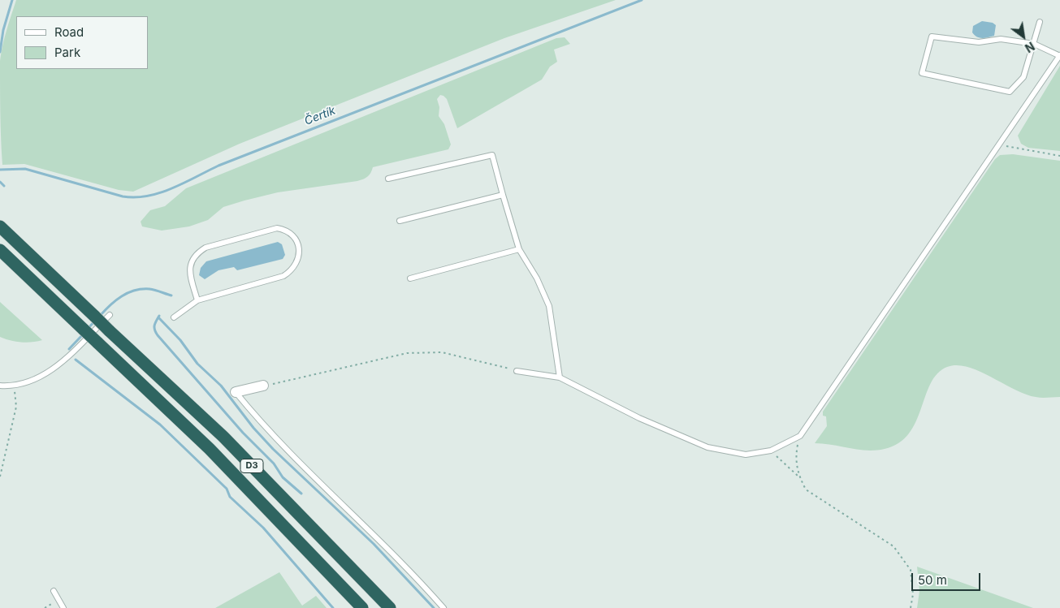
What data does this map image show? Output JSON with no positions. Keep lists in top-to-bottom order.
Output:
{
  "streets": {
    "highway": ["D3"]
  },
  "water": ["Čertík"],
  "legend": ["Road", "Park"],
  "scale_bar": "50 m",
  "north": "bottom right"
}
